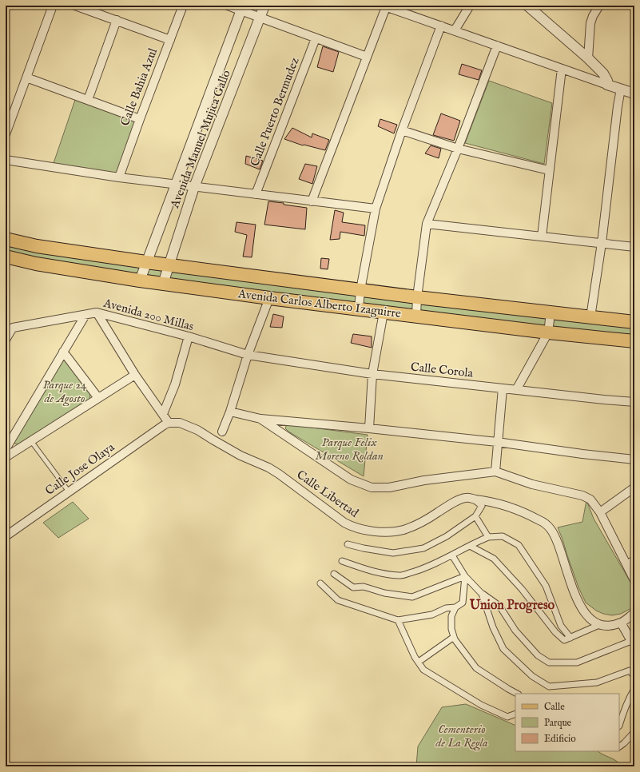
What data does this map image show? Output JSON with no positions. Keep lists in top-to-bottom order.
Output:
{
  "streets": {
    "main road": ["Avenida Carlos Alberto Izaguirre"],
    "street": [
      "Calle Bahia Azul",
      "Calle Puerto Bermudez",
      "Avenida Manuel Mujica Gallo",
      "Avenida 200 Millas",
      "Calle Corola",
      "Calle Jose Olaya",
      "Calle Libertad"
    ]
  },
  "crossings": [
    ["Avenida Manuel Mujica Gallo", "Avenida Carlos Alberto Izaguirre"],
    ["Avenida 200 Millas", "Calle Corola"],
    ["Calle Jose Olaya", "Calle Libertad"]
  ],
  "districts": ["Union Progreso"],
  "parks": ["Parque 24 de Agosto", "Parque Felix Moreno Roldan", "Cementerio de La Regla"],
  "legend": ["Calle", "Parque", "Edificio"]
}
